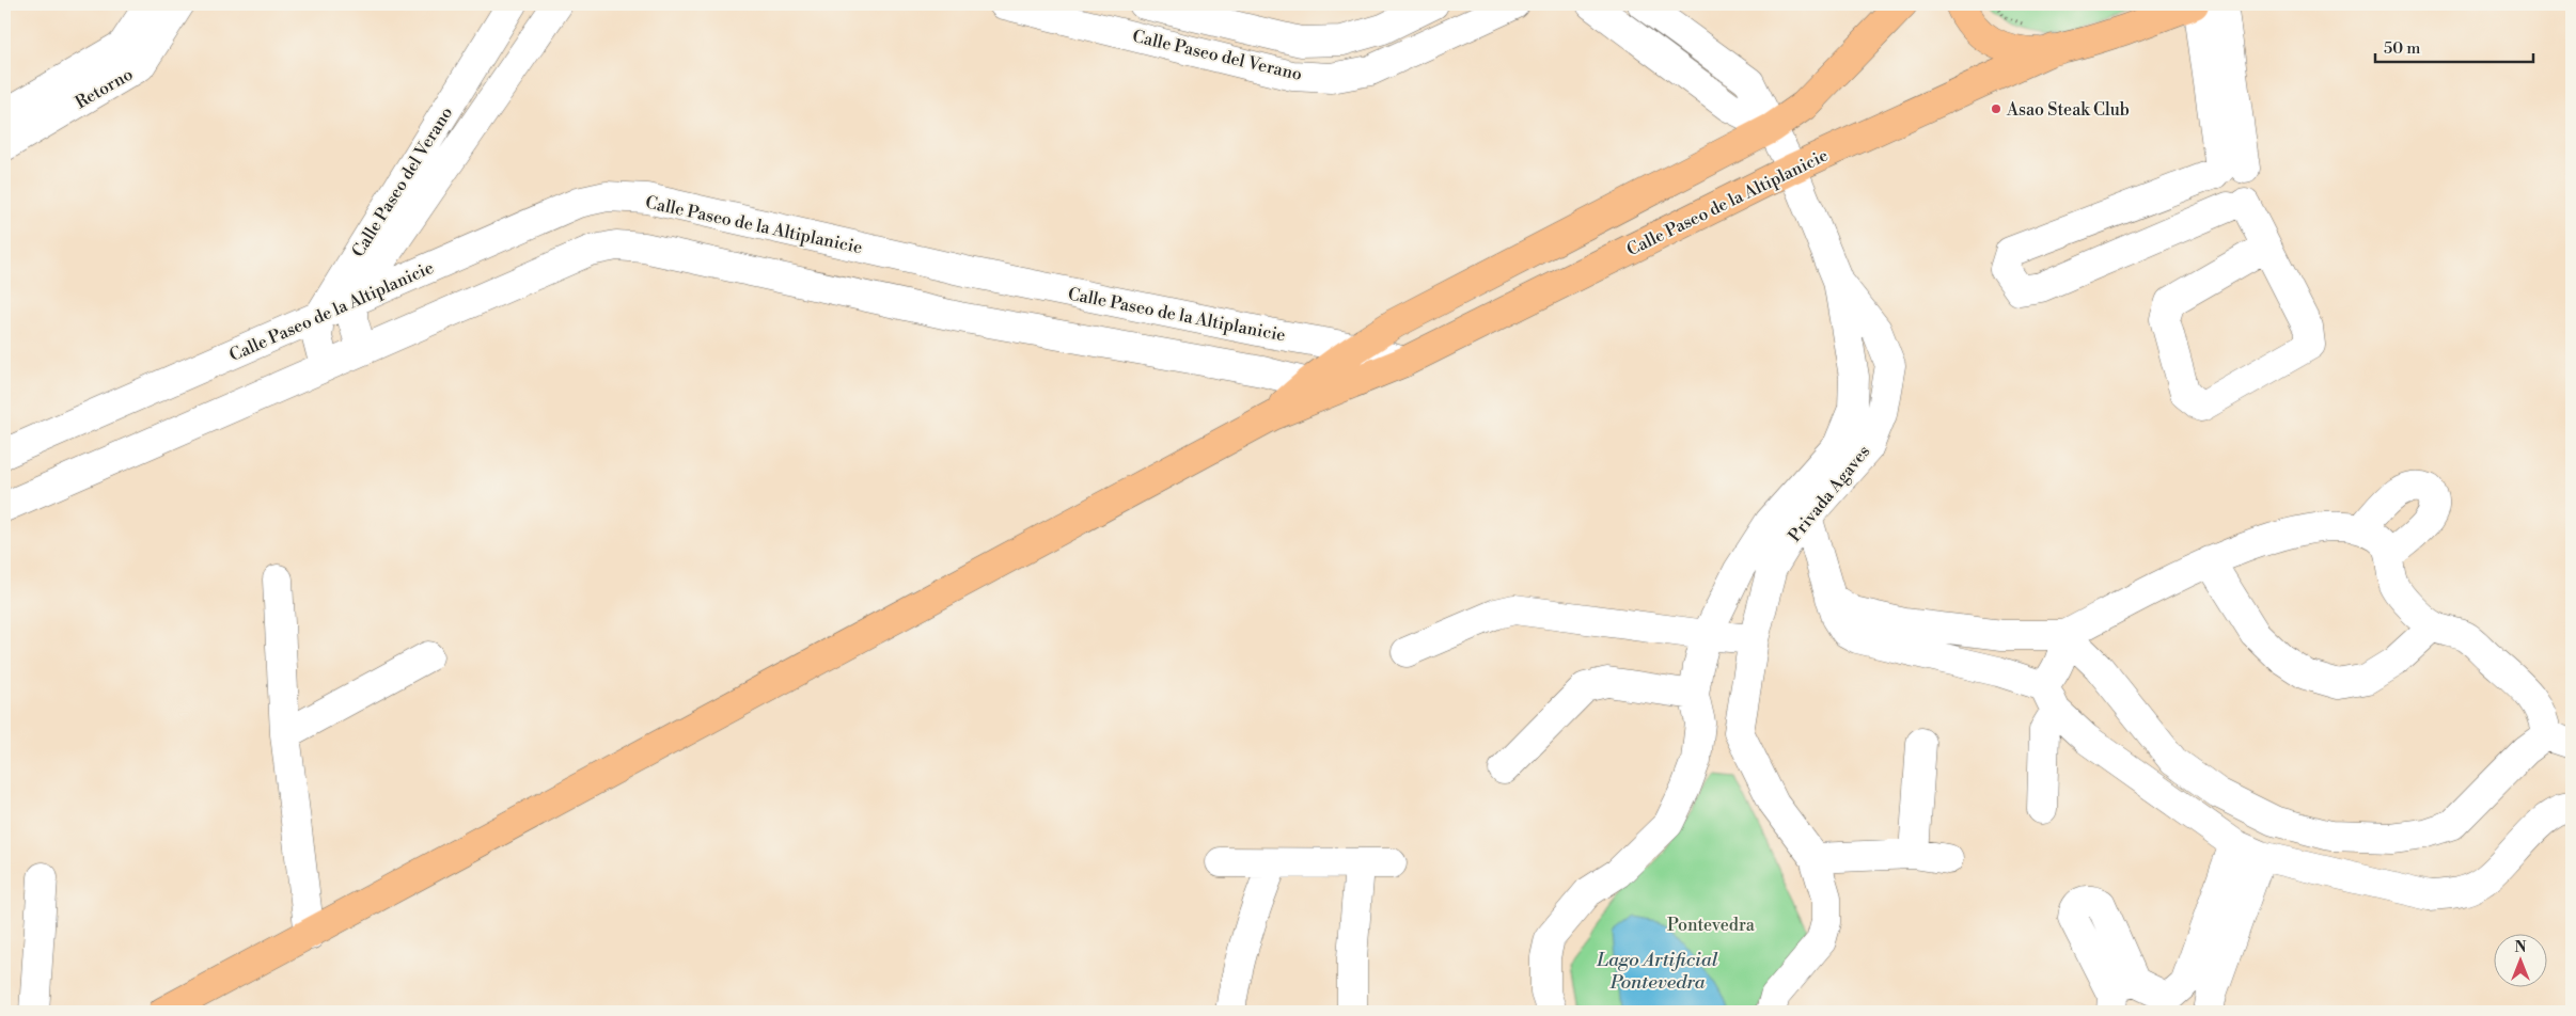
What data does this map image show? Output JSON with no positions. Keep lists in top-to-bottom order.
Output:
{
  "streets": {
    "main road": ["Calle Paseo de la Altiplanicie"],
    "street": ["Calle Paseo del Verano", "Retorno", "Privada Agaves"]
  },
  "crossings": [
    ["Calle Paseo del Verano", "Calle Paseo de la Altiplanicie"],
    ["Calle Paseo de la Altiplanicie", "Privada Agaves"]
  ],
  "water": ["Lago Artificial Pontevedra"],
  "parks": ["Pontevedra"],
  "places": ["Asao Steak Club"],
  "scale_bar": "50 m",
  "north": "top"
}
